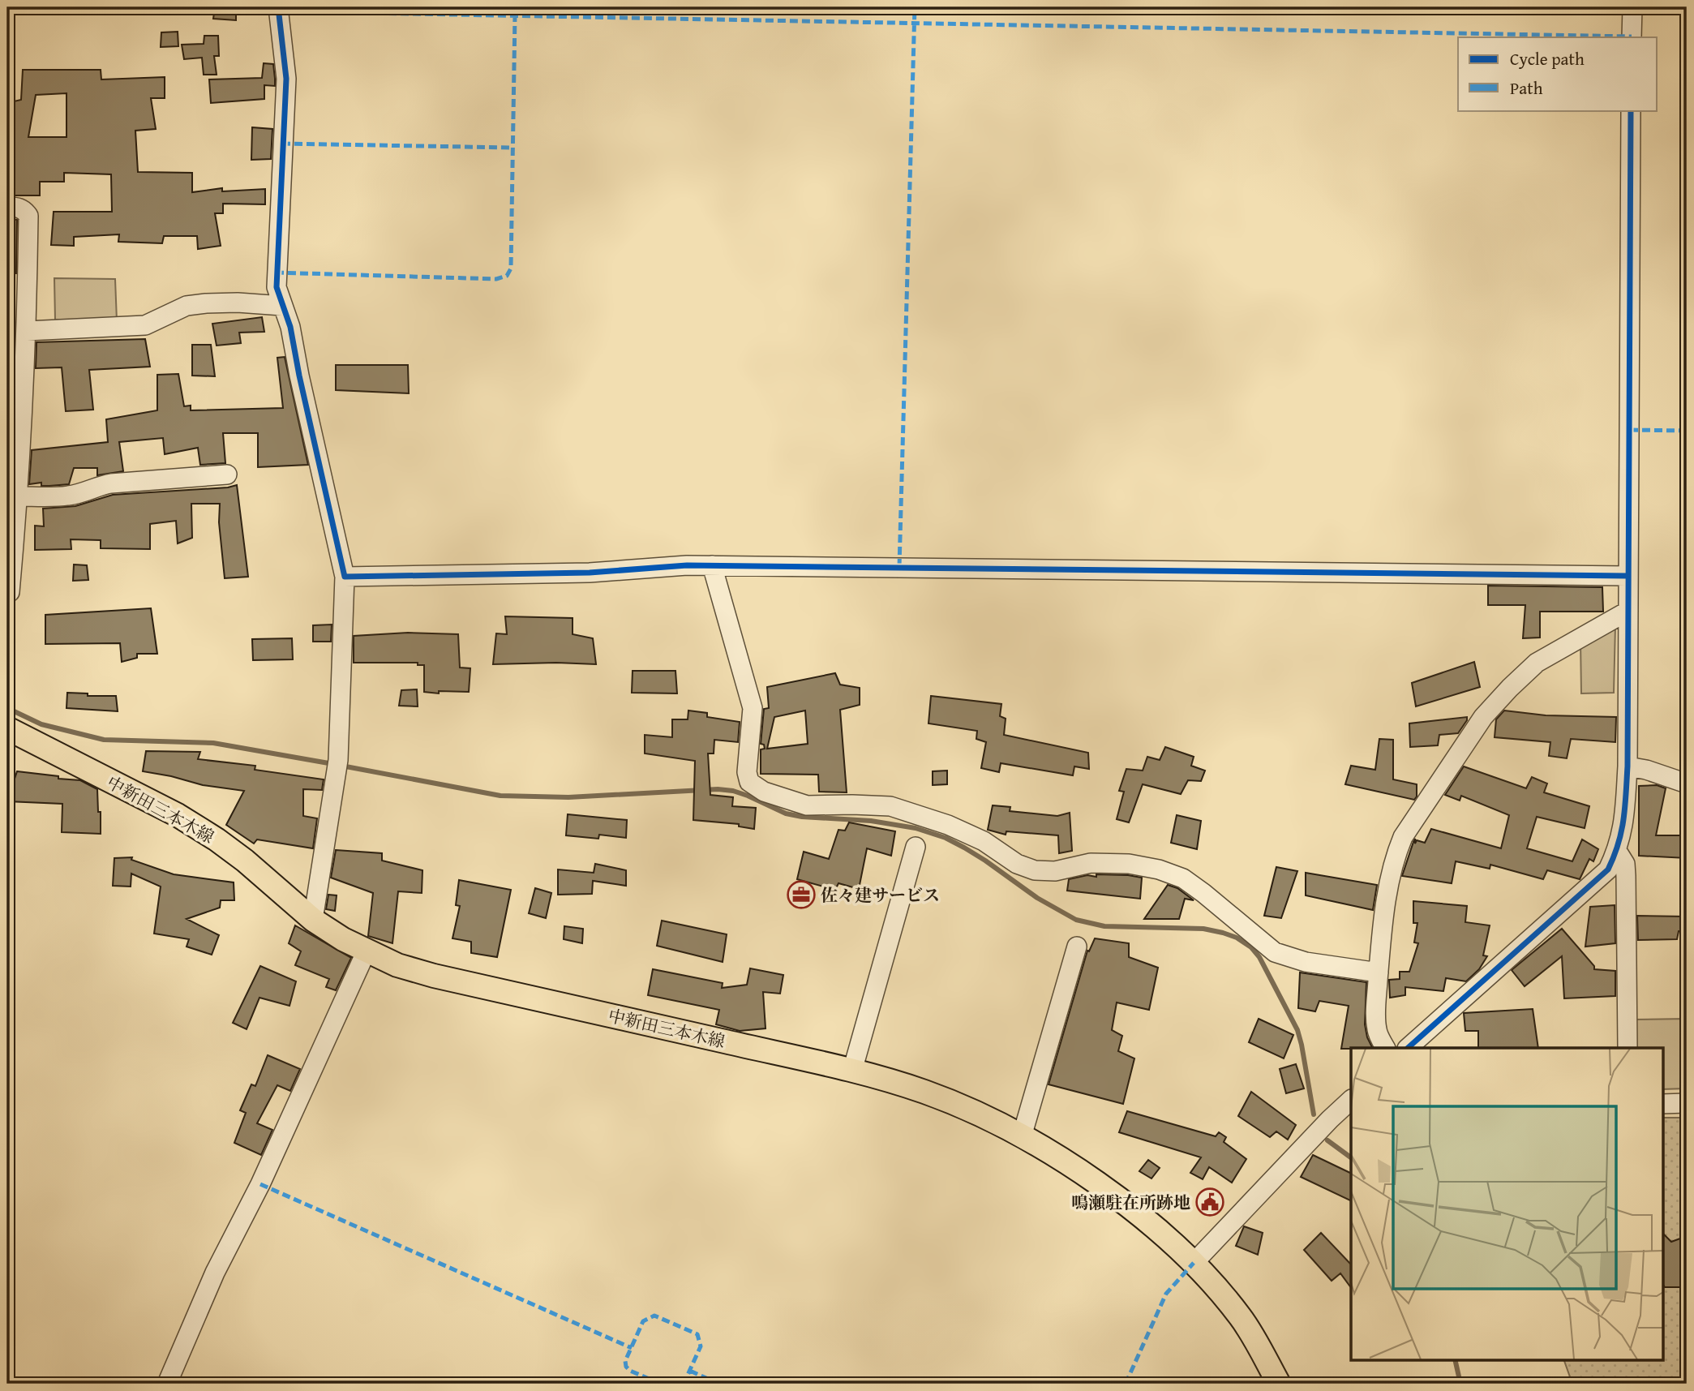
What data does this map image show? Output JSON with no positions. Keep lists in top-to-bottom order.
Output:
{
  "streets": {
    "main road": ["中新田三本木線"]
  },
  "places": {
    "office": ["佐々建サービス"],
    "public building": ["鳴瀬駐在所跡地"]
  },
  "legend": ["Cycle path", "Path"]
}
